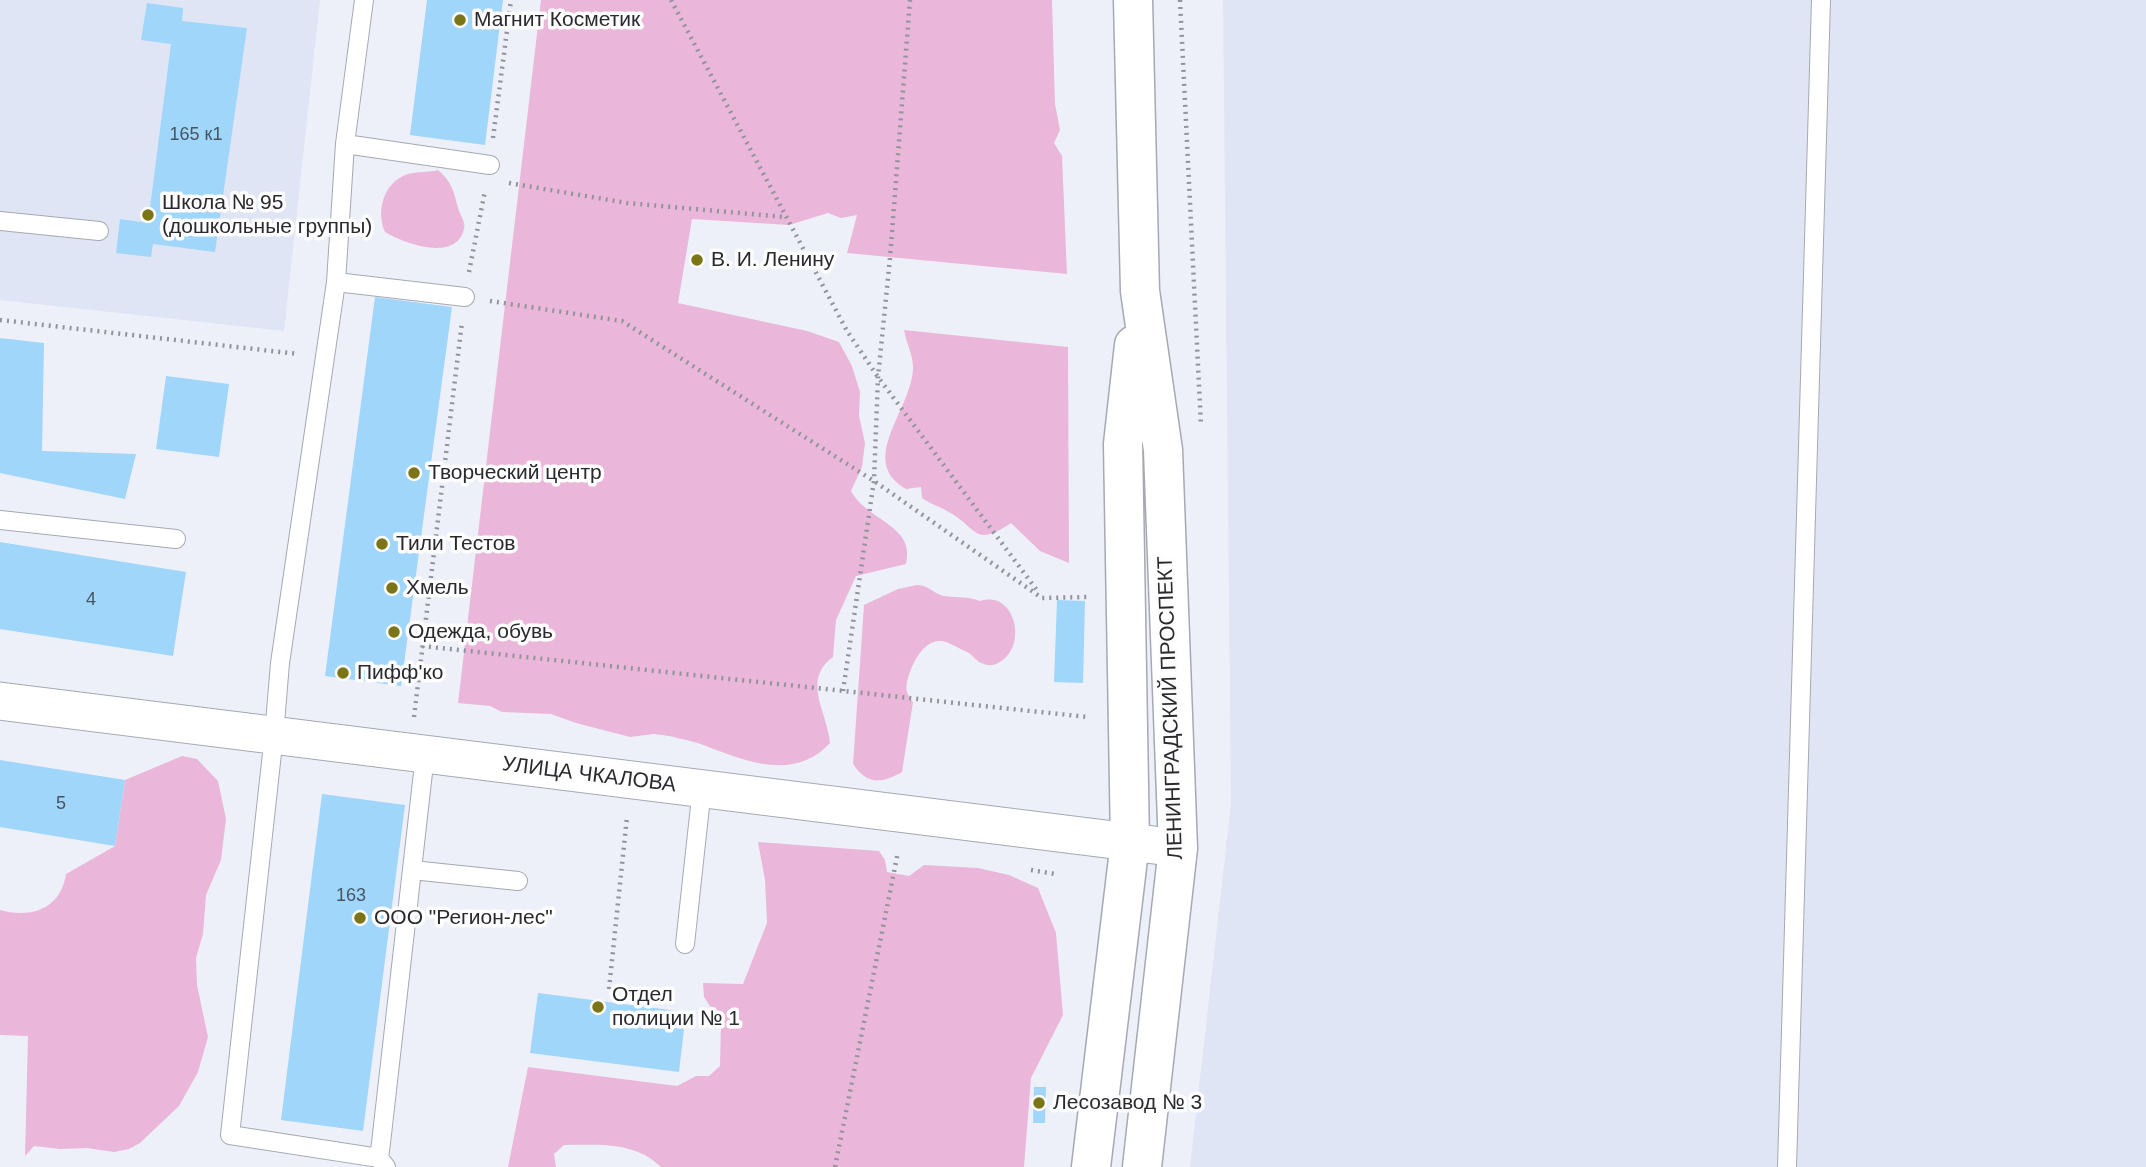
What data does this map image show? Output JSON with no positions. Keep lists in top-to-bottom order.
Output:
{
  "streets": {
    "main road": ["ЛЕНИНГРАДСКИЙ ПРОСПЕКТ"],
    "street": ["УЛИЦА ЧКАЛОВА"]
  },
  "crossings": [
    ["ЛЕНИНГРАДСКИЙ ПРОСПЕКТ", "УЛИЦА ЧКАЛОВА"]
  ],
  "places": [
    "Магнит Косметик",
    "Школа № 95 (дошкольные группы)",
    "В. И. Ленину",
    "Творческий центр",
    "Тили Тестов",
    "Хмель",
    "Одежда, обувь",
    "Пифф'ко",
    "ООО \"Регион-лес\"",
    "Отдел полиции № 1",
    "Лесозавод № 3"
  ],
  "house_numbers": [
    "165 к1",
    "4",
    "5",
    "163"
  ]
}
